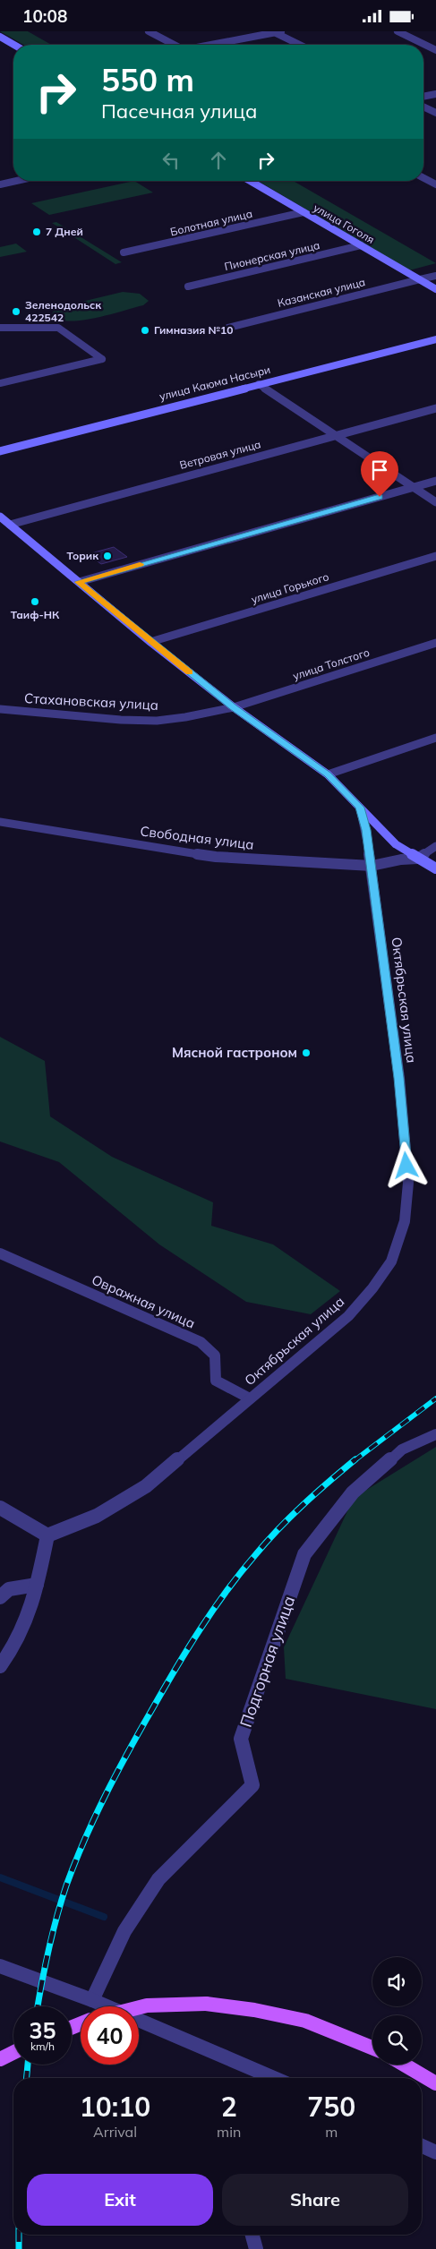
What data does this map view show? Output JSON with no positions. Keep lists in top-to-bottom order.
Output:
{
  "streets": {
    "main road": ["улица Гоголя", "улица Каюма Насыри", "Октябрьская улица"],
    "street": [
      "Болотная улица",
      "Пионерская улица",
      "Казанская улица",
      "Ветровая улица",
      "улица Горького",
      "улица Толстого",
      "Стахановская улица",
      "Свободная улица",
      "Овражная улица",
      "Подгорная улица"
    ]
  },
  "crossings": [
    ["Болотная улица", "улица Гоголя"],
    ["улица Гоголя", "Пионерская улица"],
    ["улица Гоголя", "Казанская улица"],
    ["Ветровая улица", "Октябрьская улица"],
    ["улица Горького", "Октябрьская улица"],
    ["улица Толстого", "Стахановская улица"],
    ["улица Толстого", "Октябрьская улица"],
    ["Стахановская улица", "Октябрьская улица"],
    ["Свободная улица", "Октябрьская улица"],
    ["Октябрьская улица", "Овражная улица"]
  ],
  "places": [
    "7 Дней",
    "Зеленодольск 422542",
    "Гимназия №10",
    "Торик",
    "Таиф-НК",
    "Мясной гастроном"
  ],
  "page": {
    "status": "10:08",
    "turn": ["550 m", "Пасечная улица"],
    "speed": "35 km/h",
    "limit": "40",
    "eta": [
      "10:10",
      "Arrival",
      "2",
      "min",
      "750",
      "m"
    ],
    "buttons": ["Exit", "Share"]
  }
}
